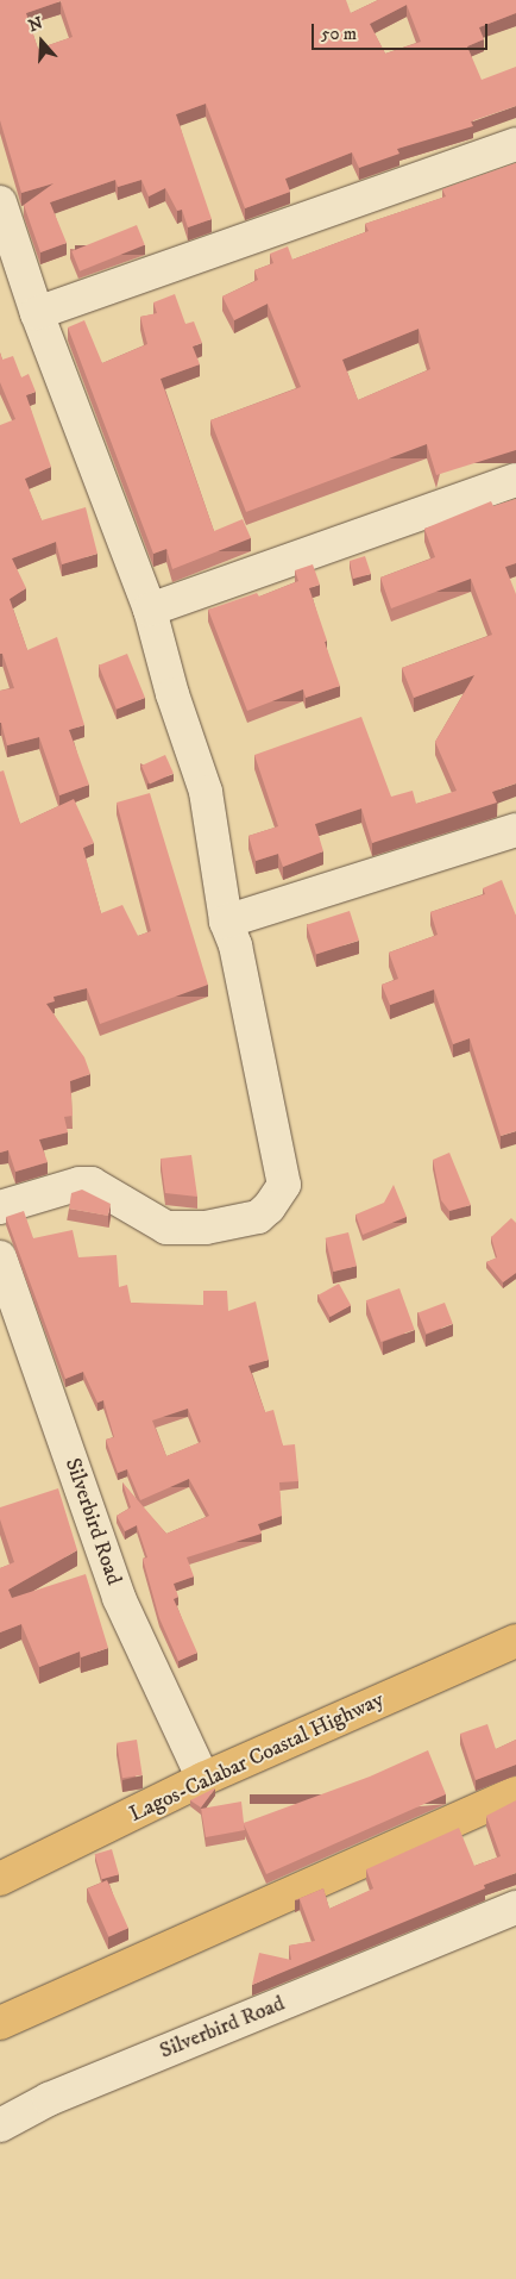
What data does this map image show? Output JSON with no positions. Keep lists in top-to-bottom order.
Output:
{
  "streets": {
    "highway": ["Lagos-Calabar Coastal Highway"],
    "street": ["Silverbird Road"]
  },
  "crossings": [
    ["Silverbird Road", "Lagos-Calabar Coastal Highway"]
  ],
  "scale_bar": "50 m",
  "north": "top"
}
